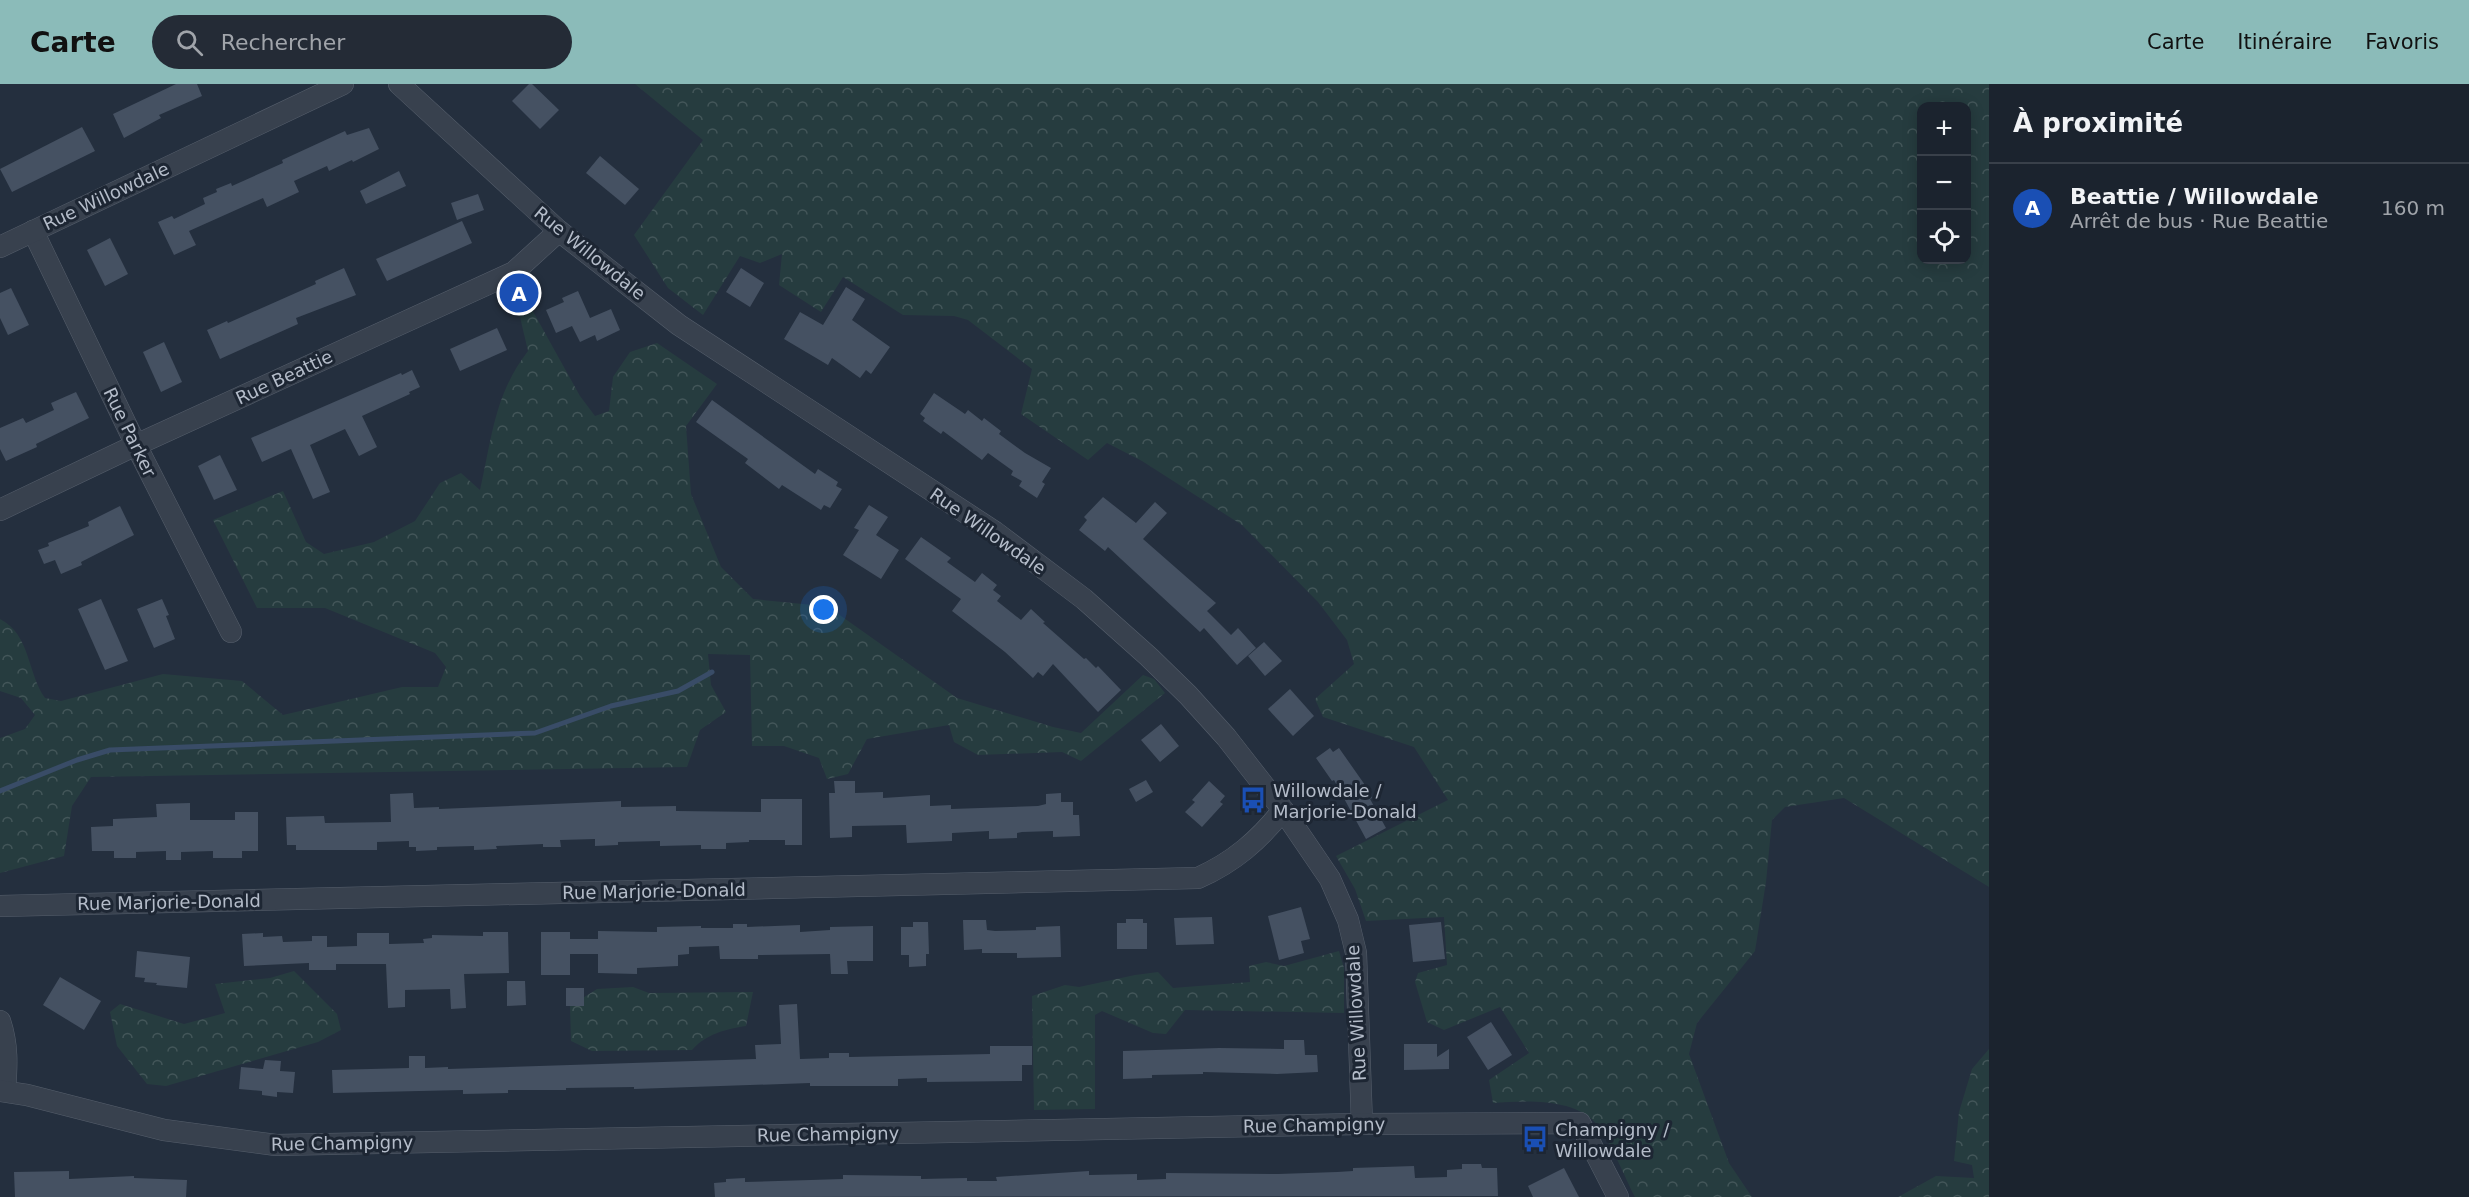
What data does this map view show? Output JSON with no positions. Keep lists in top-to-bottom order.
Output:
{
  "streets": {
    "street": [
      "Rue Willowdale",
      "Rue Beattie",
      "Rue Parker",
      "Rue Marjorie-Donald",
      "Rue Champigny"
    ]
  },
  "crossings": [
    ["Rue Willowdale", "Rue Beattie"],
    ["Rue Willowdale", "Rue Parker"],
    ["Rue Willowdale", "Rue Marjorie-Donald"],
    ["Rue Willowdale", "Rue Champigny"],
    ["Rue Beattie", "Rue Parker"]
  ],
  "places": {
    "bus stop": ["Willowdale / Marjorie-Donald", "Champigny / Willowdale"]
  },
  "page": {
    "header": "Carte",
    "search": "Rechercher",
    "nav": ["Carte", "Itinéraire", "Favoris"],
    "heading": "À proximité",
    "map_buttons": ["+", "−"],
    "list": [
      {
        "mark": "A",
        "name": "Beattie / Willowdale",
        "note": "Arrêt de bus · Rue Beattie",
        "value": "160 m"
      }
    ],
    "pins": "A"
  }
}
